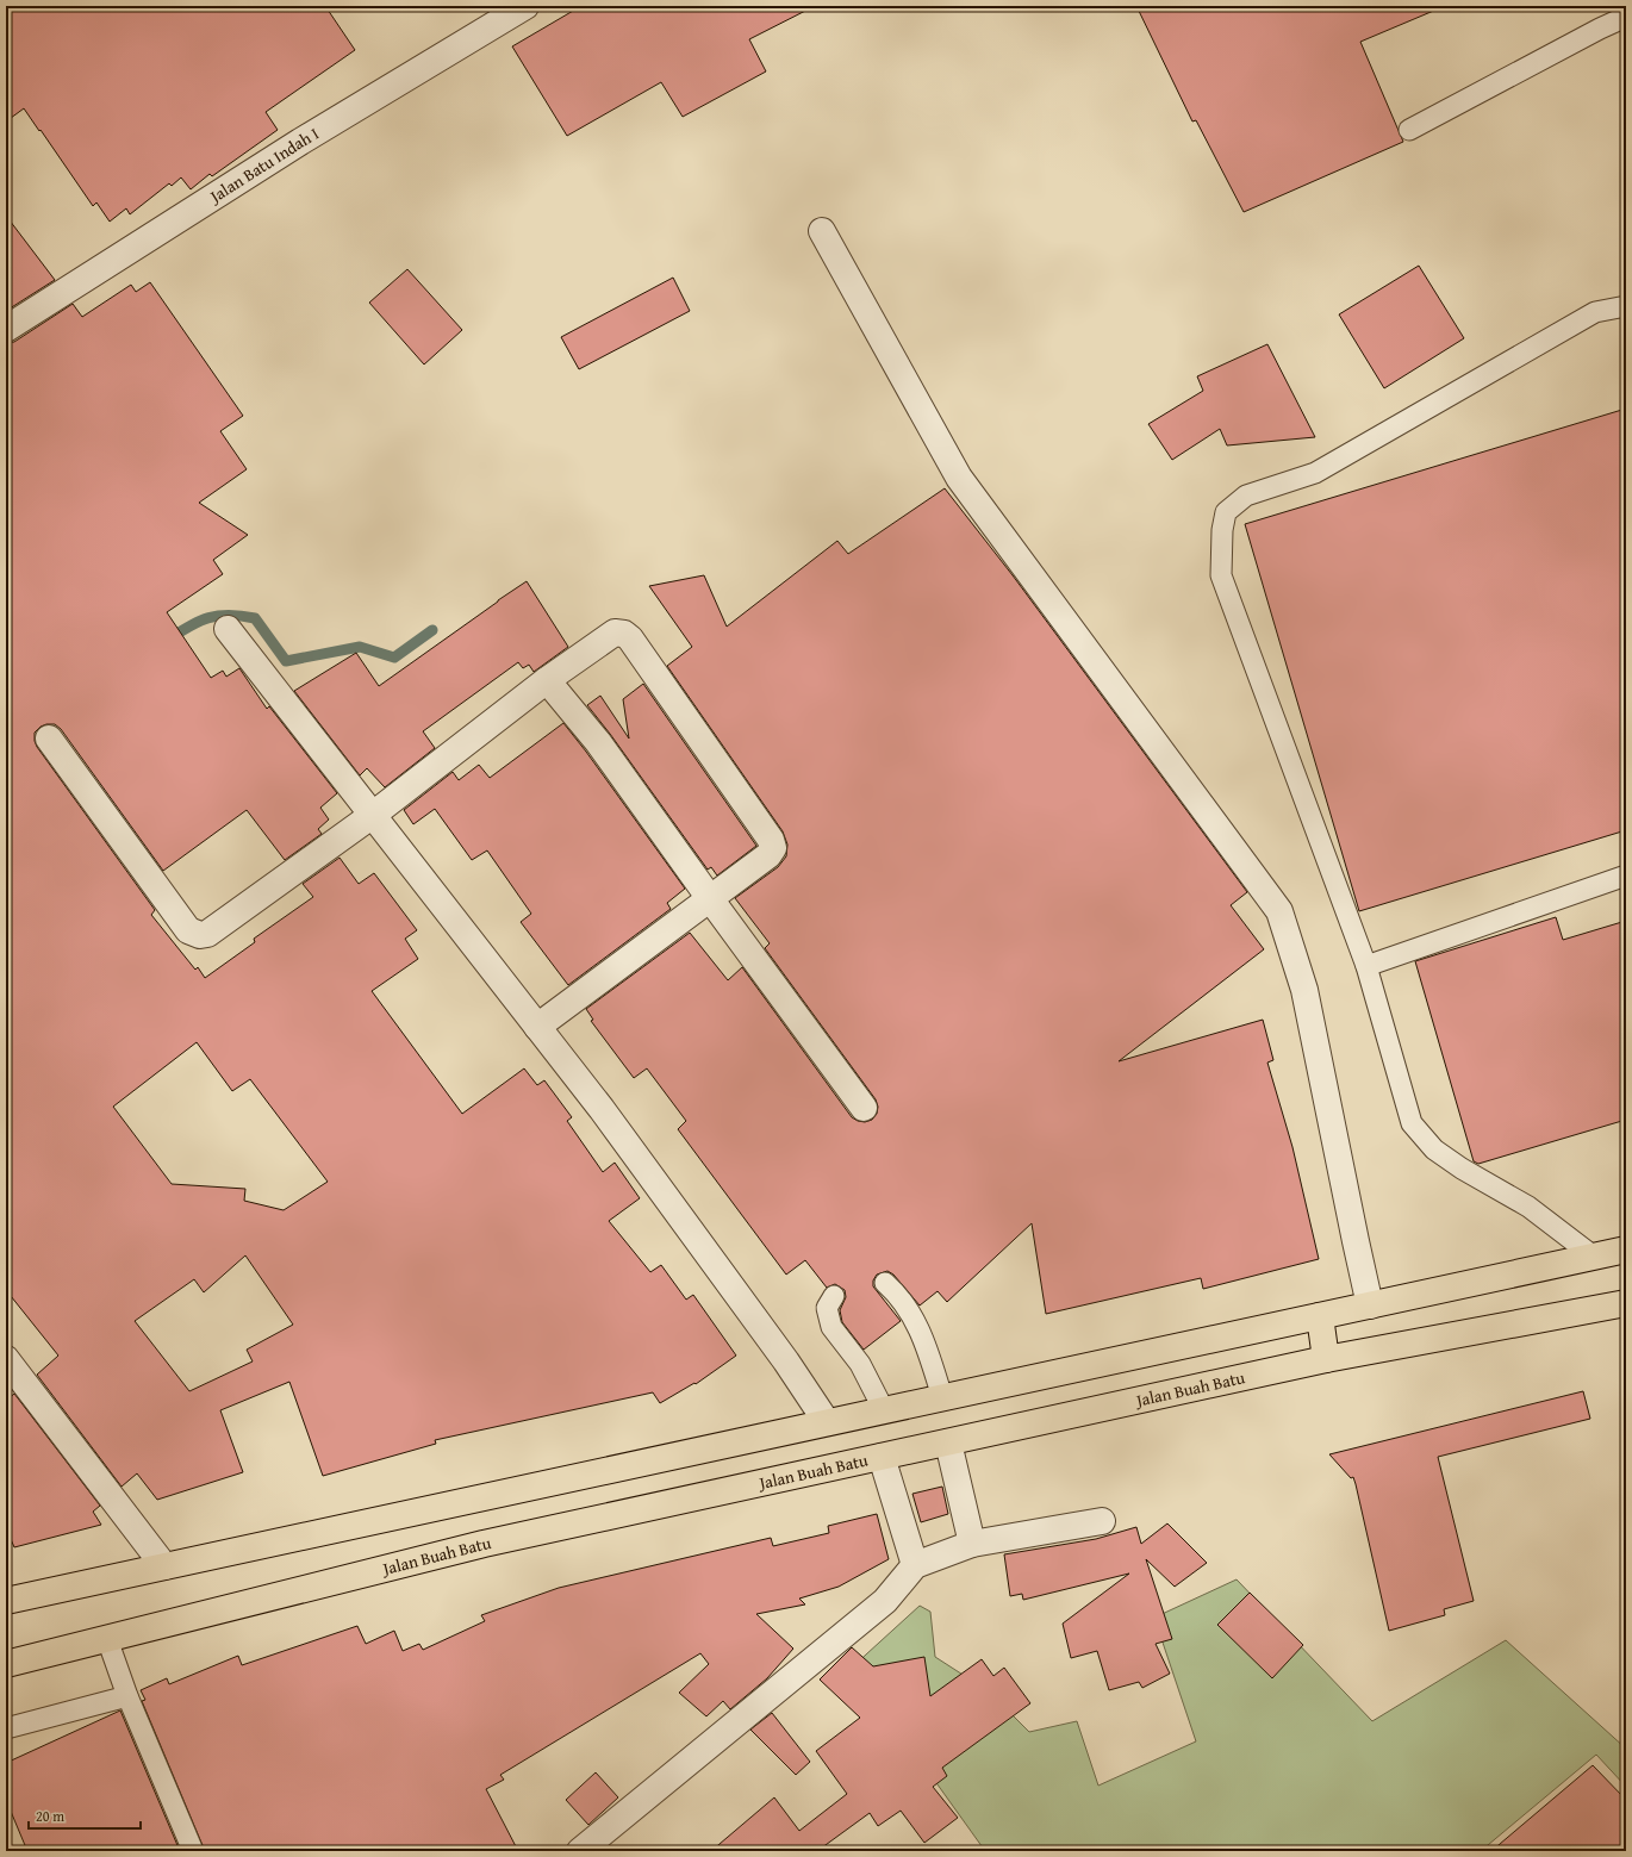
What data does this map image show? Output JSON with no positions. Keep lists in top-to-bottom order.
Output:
{
  "streets": {
    "main road": ["Jalan Buah Batu"],
    "street": ["Jalan Batu Indah I"]
  },
  "scale_bar": "20 m"
}
